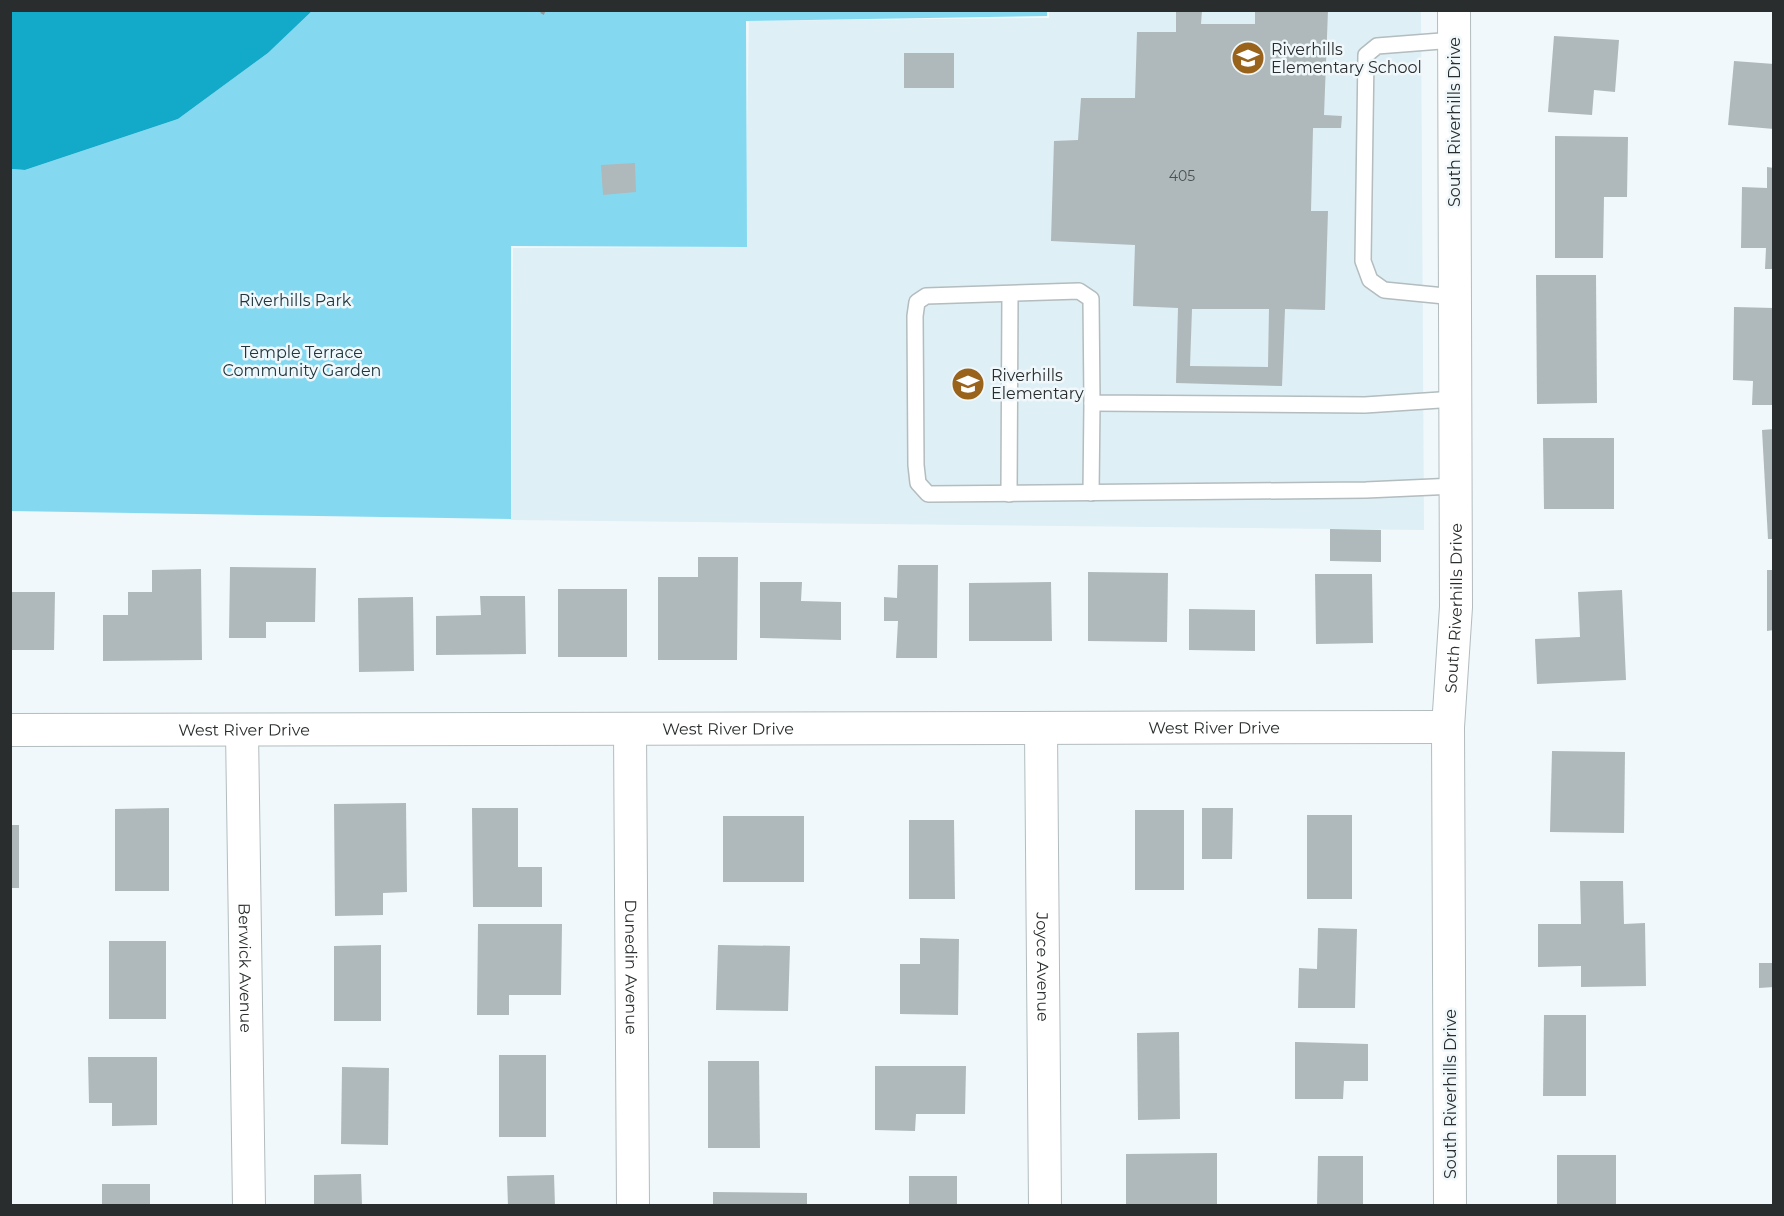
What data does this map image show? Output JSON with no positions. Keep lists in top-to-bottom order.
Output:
{
  "streets": {
    "street": [
      "South Riverhills Drive",
      "West River Drive",
      "Dunedin Avenue",
      "Joyce Avenue",
      "Berwick Avenue"
    ]
  },
  "crossings": [
    ["South Riverhills Drive", "West River Drive"],
    ["West River Drive", "Dunedin Avenue"],
    ["West River Drive", "Joyce Avenue"],
    ["West River Drive", "Berwick Avenue"]
  ],
  "parks": ["Riverhills Park", "Temple Terrace Community Garden"],
  "places": {
    "school or university": ["Riverhills Elementary School", "Riverhills Elementary"]
  },
  "house_numbers": ["405"]
}
